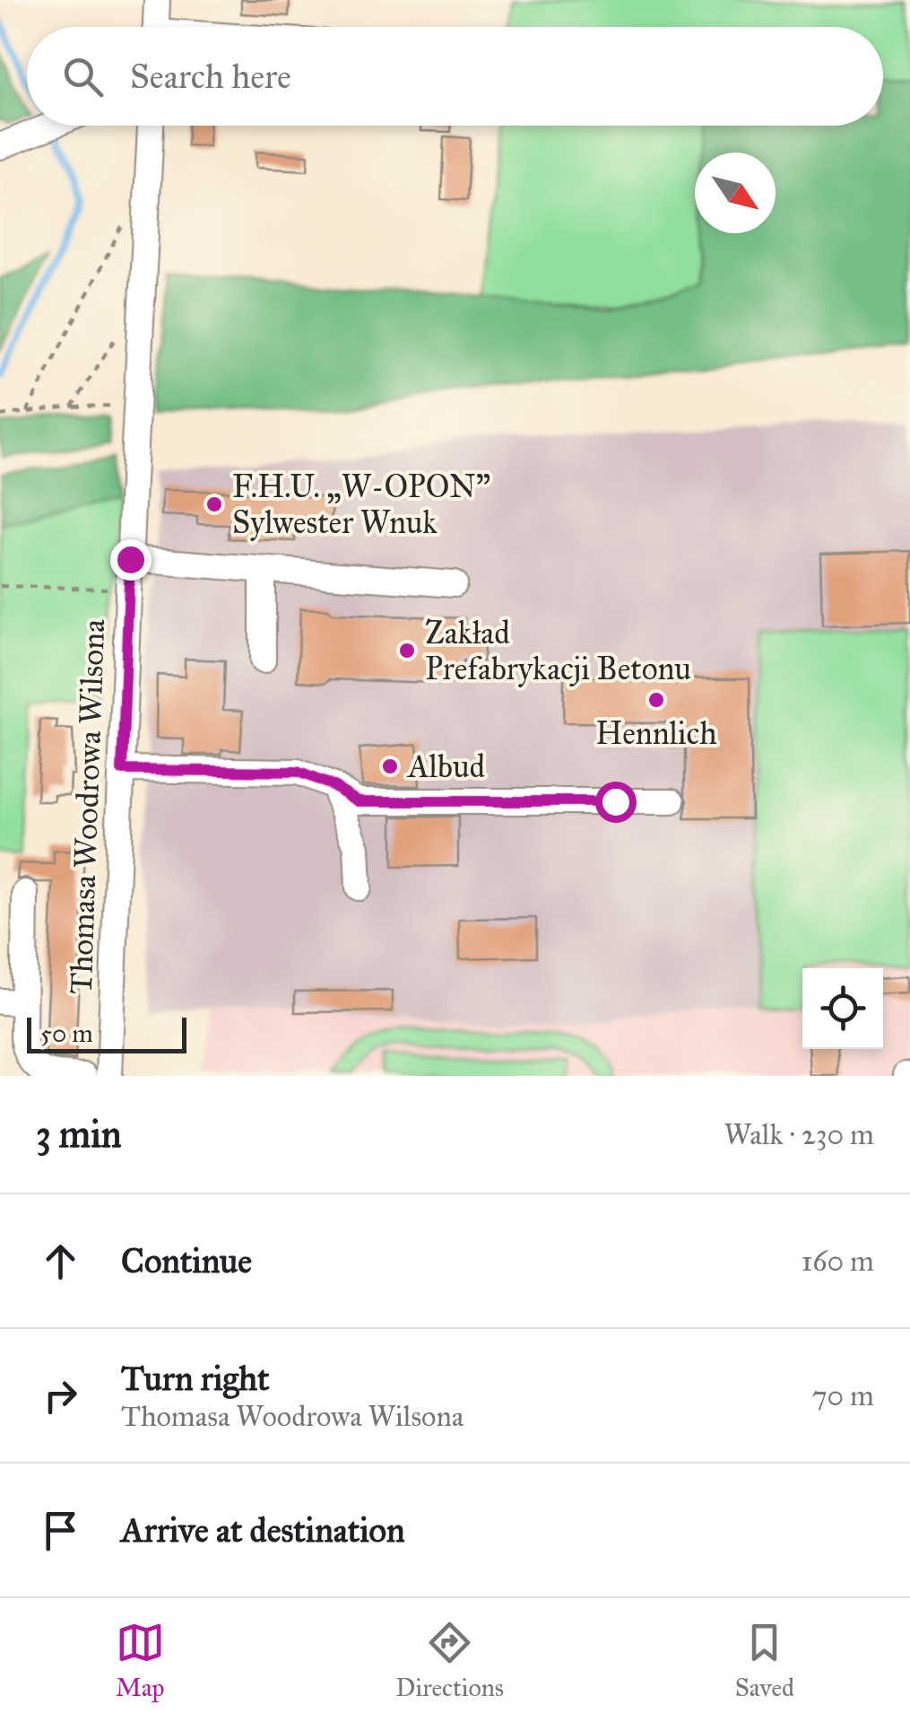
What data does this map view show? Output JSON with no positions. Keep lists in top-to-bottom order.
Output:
{
  "streets": {
    "street": ["Thomasa Woodrowa Wilsona"]
  },
  "places": [
    "F.H.U. „W-OPON” Sylwester Wnuk",
    "Zakład Prefabrykacji Betonu",
    "Hennlich",
    "Albud"
  ],
  "scale_bar": "50 m",
  "north": "bottom right",
  "page": {
    "search": "Search here",
    "scale": "50 m",
    "heading": ["3 min", "Walk · 230 m"],
    "list": [
      ["Continue", "160 m"],
      ["Turn right", "Thomasa Woodrowa Wilsona", "70 m"],
      "Arrive at destination"
    ],
    "nav": ["Map", "Directions", "Saved"]
  }
}
